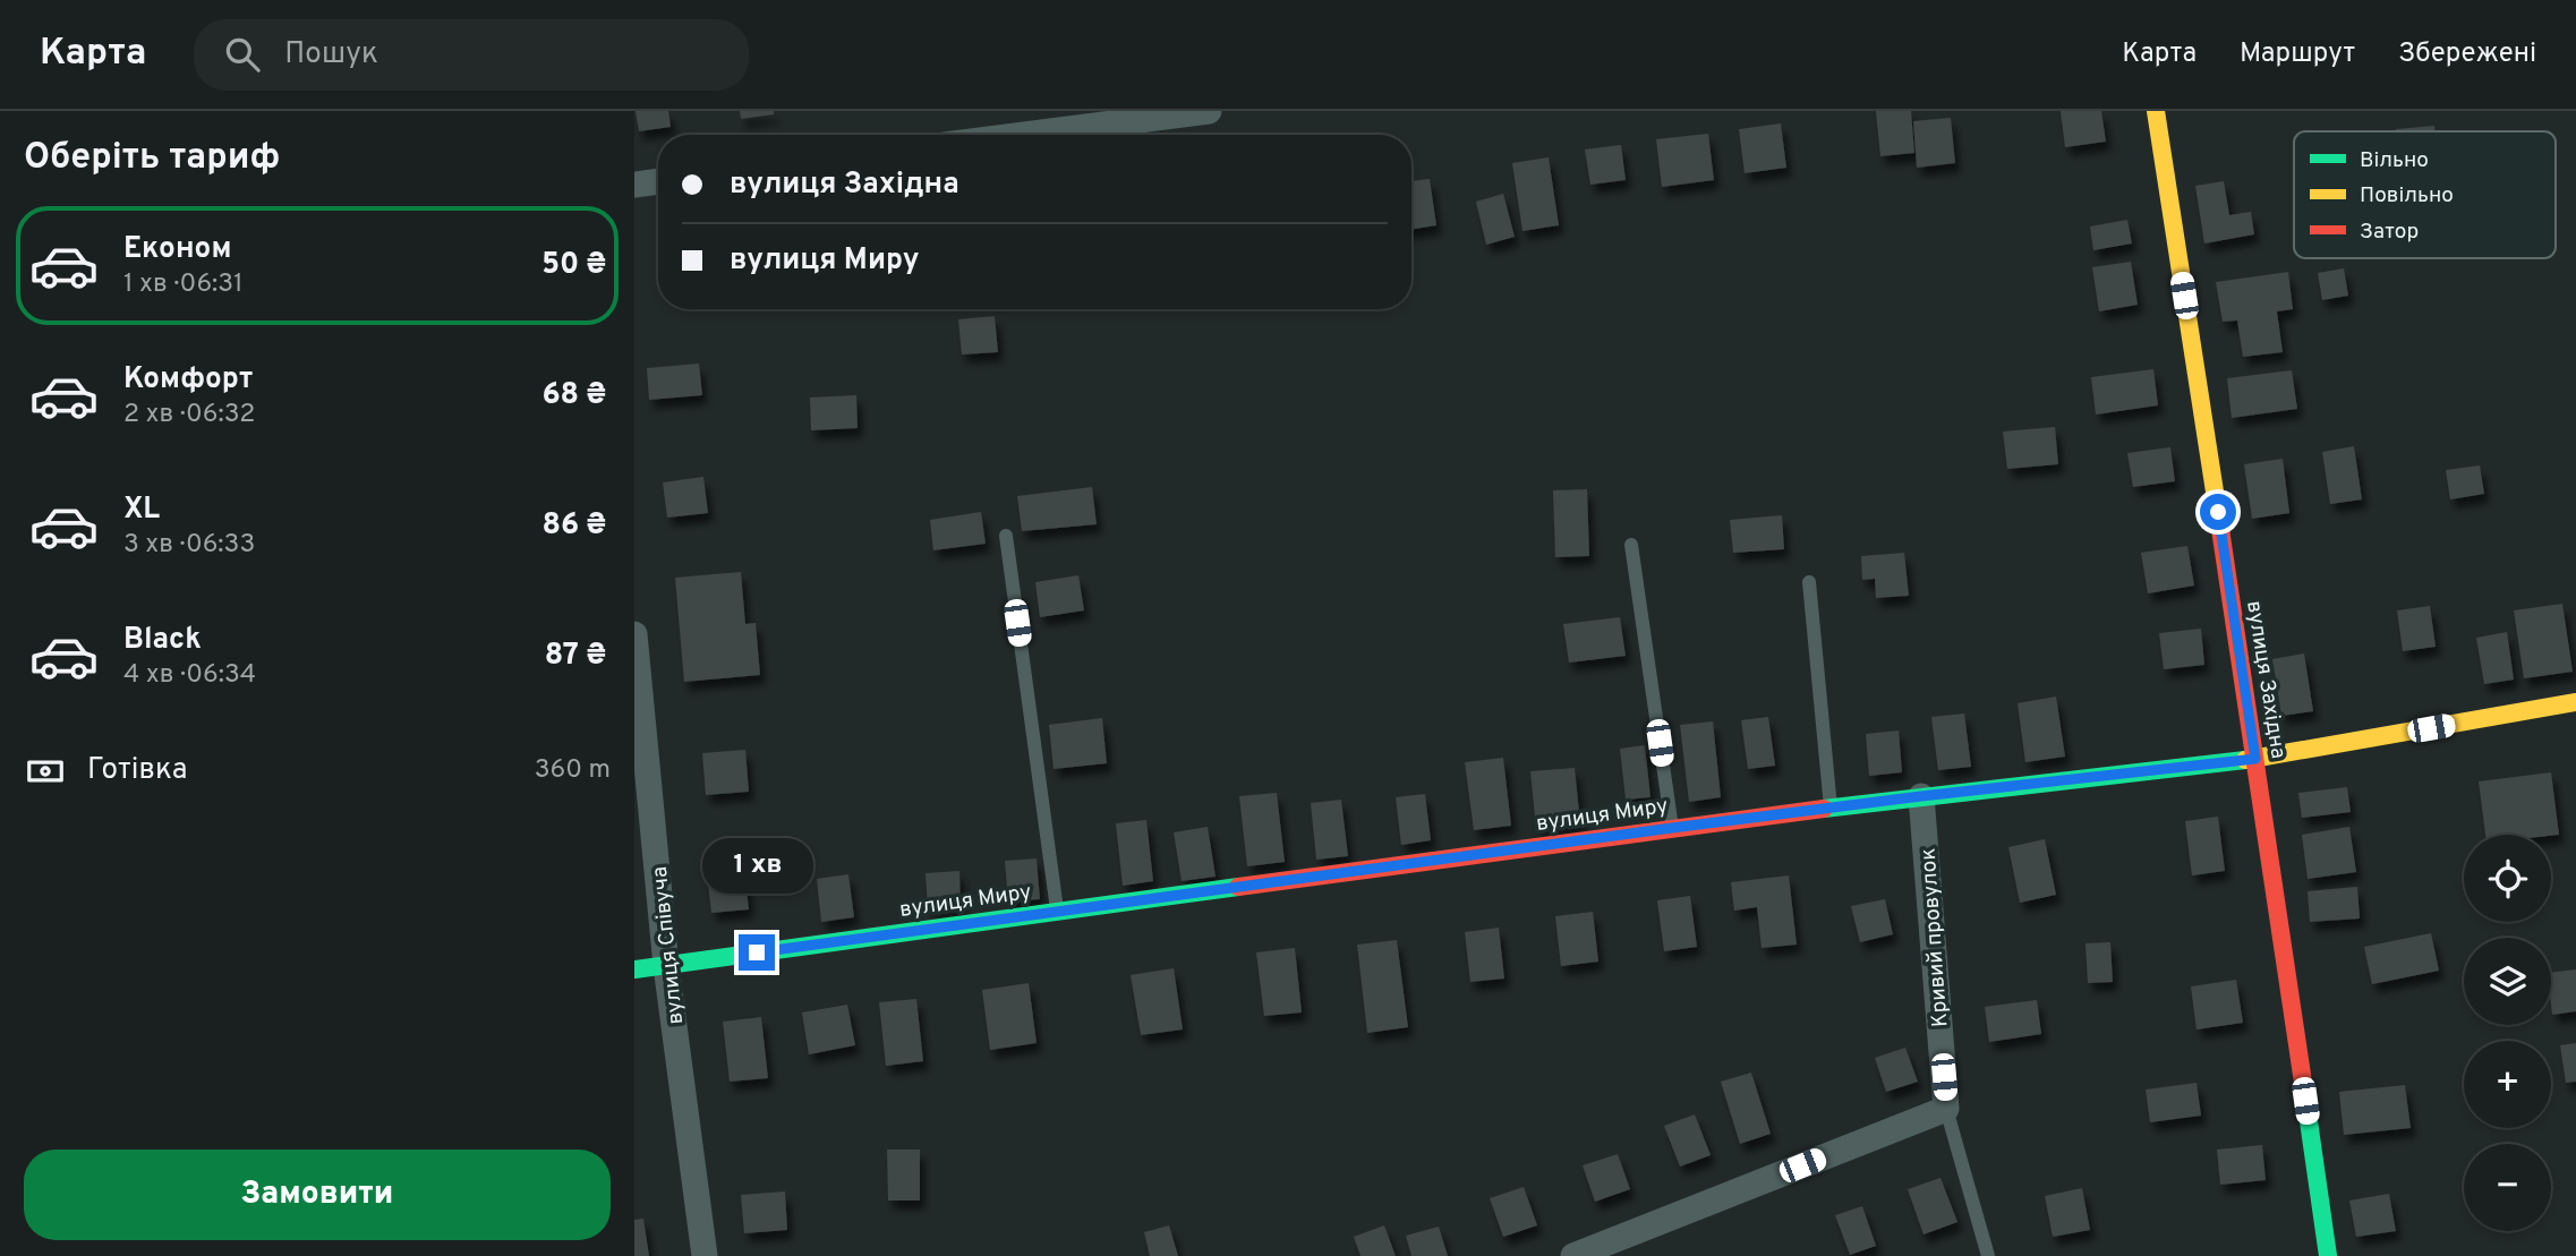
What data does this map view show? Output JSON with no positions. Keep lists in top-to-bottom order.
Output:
{
  "streets": {
    "street": [
      "вулиця Західна",
      "вулиця Миру",
      "Кривий провулок",
      "вулиця Співуча"
    ]
  },
  "crossings": [
    ["вулиця Західна", "вулиця Миру"],
    ["вулиця Миру", "Кривий провулок"],
    ["вулиця Миру", "вулиця Співуча"]
  ],
  "legend": ["Вільно", "Повільно", "Затор"],
  "page": {
    "header": "Карта",
    "search": "Пошук",
    "nav": ["Карта", "Маршрут", "Збережені"],
    "heading": "Оберіть тариф",
    "banner": ["вулиця Західна", "вулиця Миру"],
    "list": [
      {
        "name": "Економ",
        "note": "1 хв · 06:31",
        "value": "50 ₴"
      },
      {
        "name": "Комфорт",
        "note": "2 хв · 06:32",
        "value": "68 ₴"
      },
      {
        "name": "XL",
        "note": "3 хв · 06:33",
        "value": "86 ₴"
      },
      {
        "name": "Black",
        "note": "4 хв · 06:34",
        "value": "87 ₴"
      }
    ],
    "pay": ["Готівка", "360 m"],
    "map_buttons": ["+", "−"],
    "bubble": "1 хв",
    "buttons": "Замовити"
  }
}
